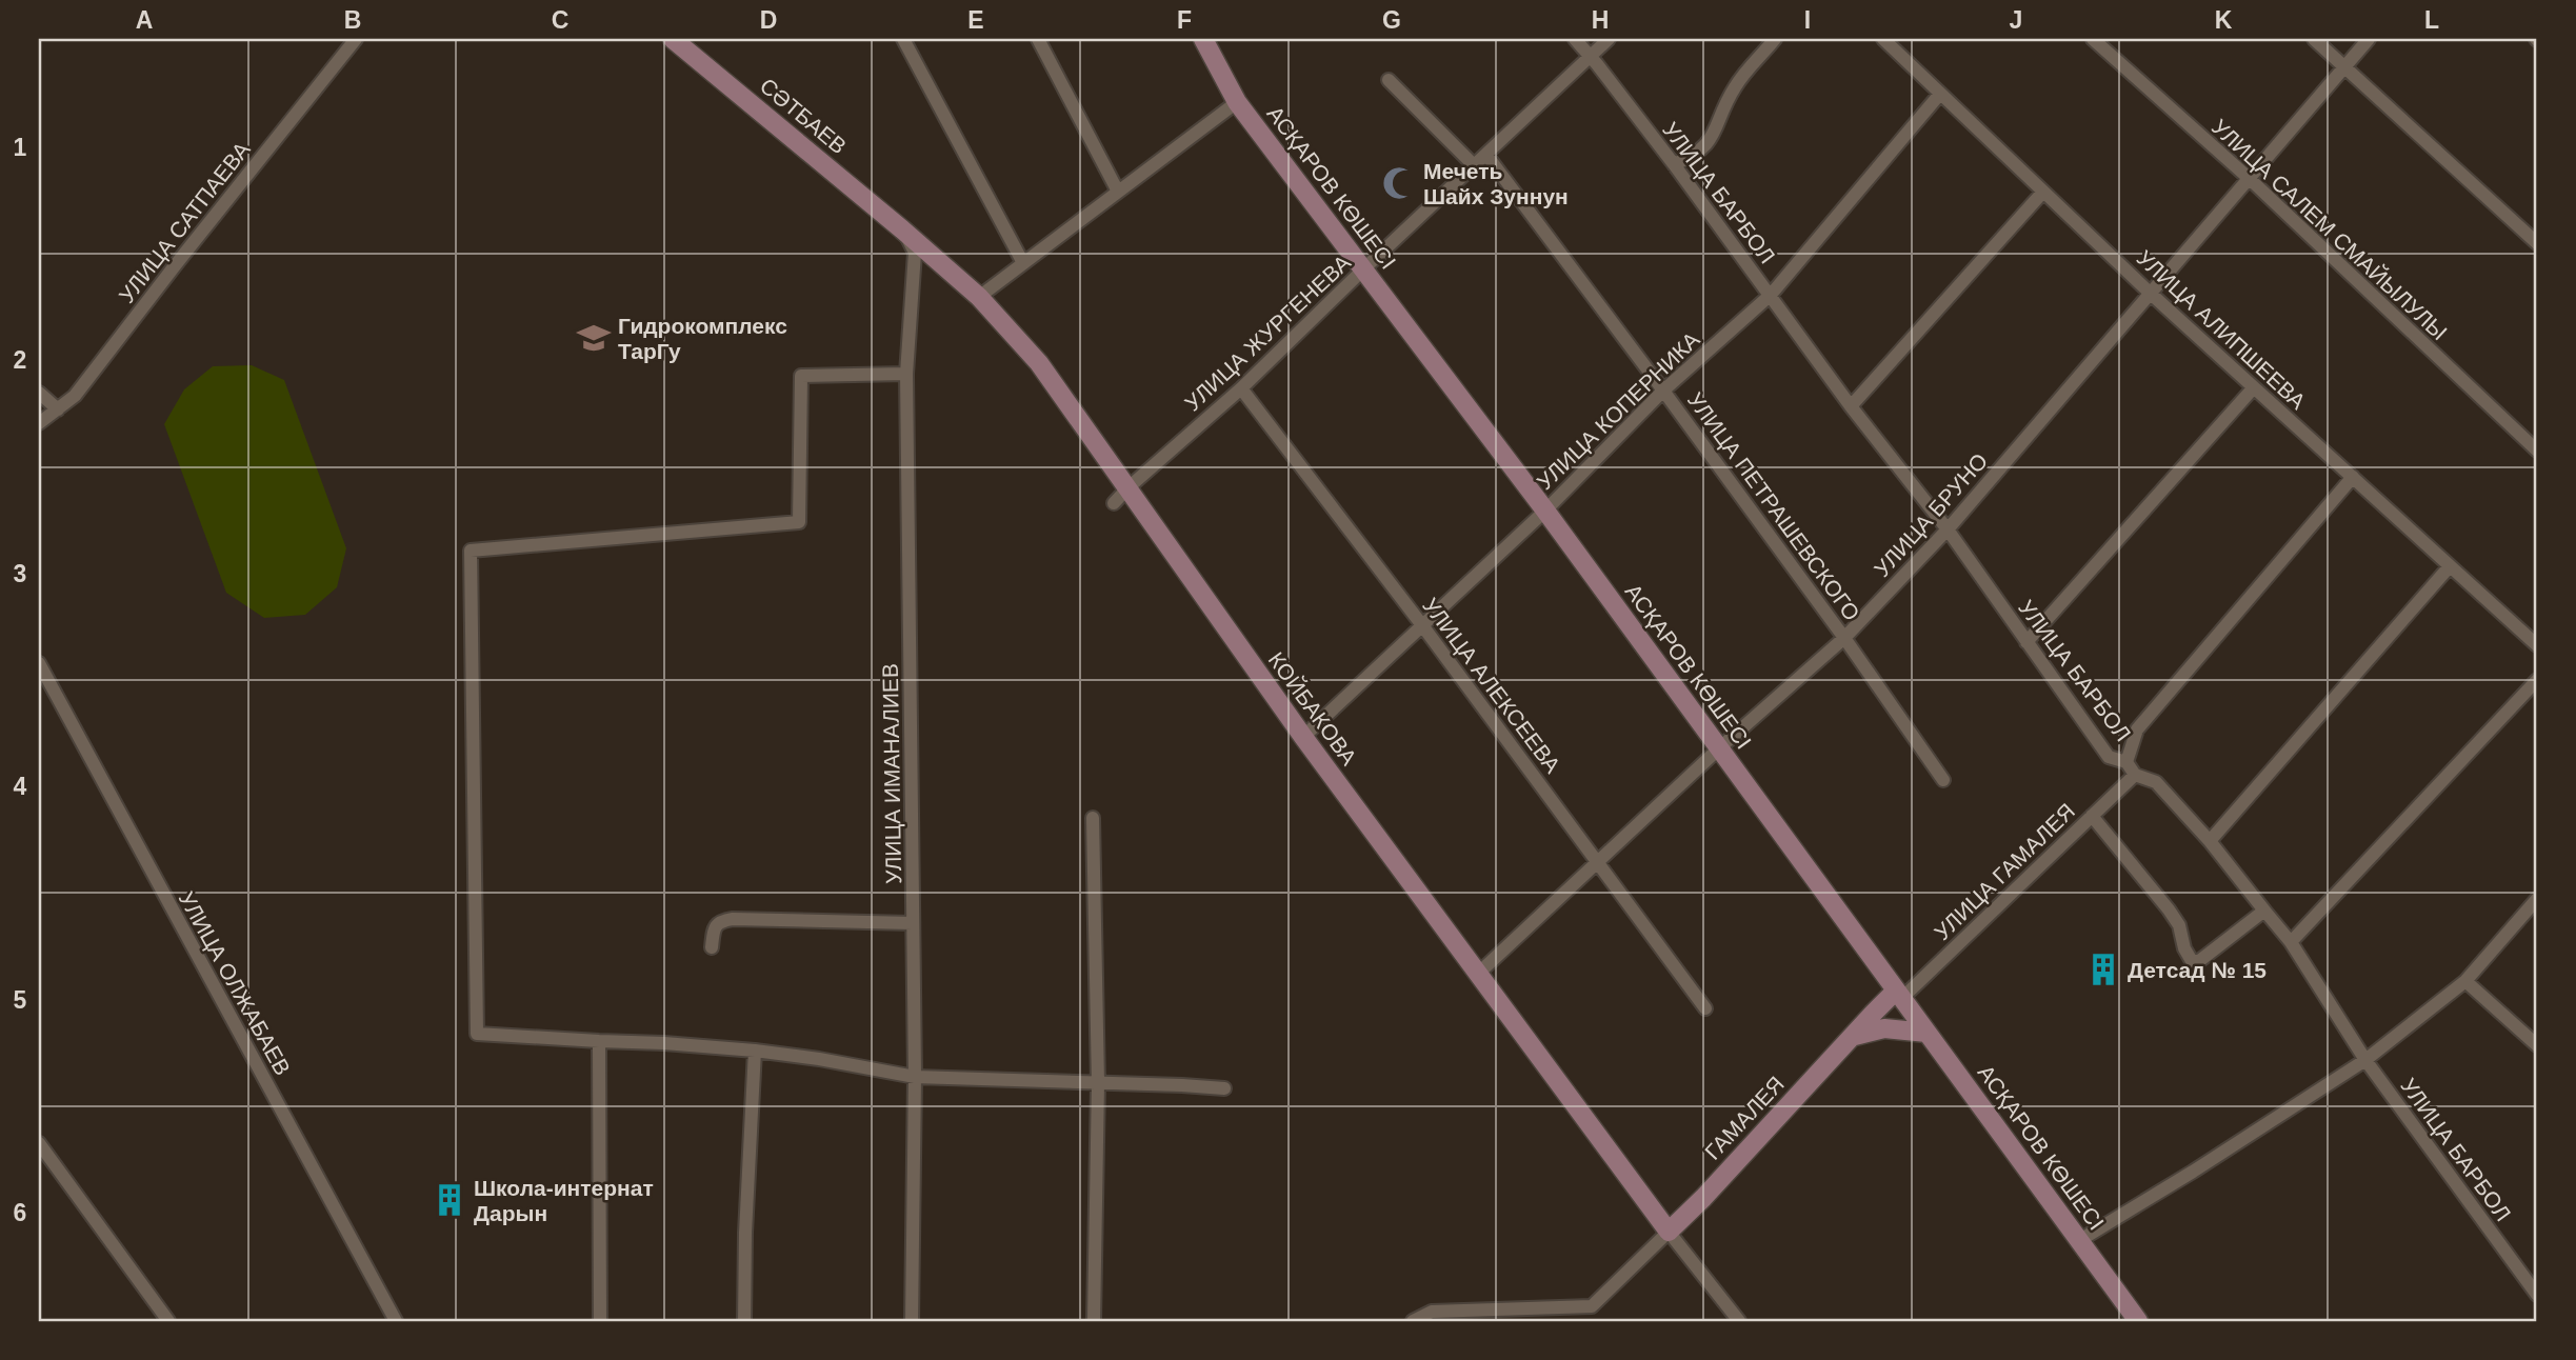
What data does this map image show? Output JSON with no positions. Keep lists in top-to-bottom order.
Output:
{
  "streets": {
    "street": [
      "СӘТБАЕВ",
      "АСҚАРОВ КӨШЕСІ",
      "УЛИЦА БАРБОЛ",
      "УЛИЦА САТПАЕВА",
      "УЛИЦА САЛЕМ СМАЙЫЛУЛЫ",
      "УЛИЦА АЛИПШЕЕВА",
      "УЛИЦА ЖУРГЕНЕВА",
      "УЛИЦА КОПЕРНИКА",
      "УЛИЦА ПЕТРАШЕВСКОГО",
      "УЛИЦА БРУНО",
      "УЛИЦА АЛЕКСЕЕВА",
      "КОЙБАКОВА",
      "УЛИЦА ИМАНАЛИЕВ",
      "УЛИЦА ГАМАЛЕЯ",
      "УЛИЦА ОЛЖАБАЕВ",
      "ГАМАЛЕЯ"
    ]
  },
  "crossings": [
    ["СӘТБАЕВ", "КОЙБАКОВА"],
    ["СӘТБАЕВ", "УЛИЦА ИМАНАЛИЕВ"],
    ["АСҚАРОВ КӨШЕСІ", "УЛИЦА ЖУРГЕНЕВА"],
    ["АСҚАРОВ КӨШЕСІ", "УЛИЦА КОПЕРНИКА"],
    ["АСҚАРОВ КӨШЕСІ", "УЛИЦА БРУНО"],
    ["АСҚАРОВ КӨШЕСІ", "УЛИЦА ГАМАЛЕЯ"],
    ["АСҚАРОВ КӨШЕСІ", "ГАМАЛЕЯ"],
    ["УЛИЦА БАРБОЛ", "УЛИЦА ЖУРГЕНЕВА"],
    ["УЛИЦА БАРБОЛ", "УЛИЦА КОПЕРНИКА"],
    ["УЛИЦА БАРБОЛ", "УЛИЦА БРУНО"],
    ["УЛИЦА БАРБОЛ", "УЛИЦА ГАМАЛЕЯ"],
    ["УЛИЦА САЛЕМ СМАЙЫЛУЛЫ", "УЛИЦА БРУНО"],
    ["УЛИЦА АЛИПШЕЕВА", "УЛИЦА КОПЕРНИКА"],
    ["УЛИЦА АЛИПШЕЕВА", "УЛИЦА БРУНО"],
    ["УЛИЦА ЖУРГЕНЕВА", "УЛИЦА ПЕТРАШЕВСКОГО"],
    ["УЛИЦА ЖУРГЕНЕВА", "УЛИЦА АЛЕКСЕЕВА"],
    ["УЛИЦА ЖУРГЕНЕВА", "КОЙБАКОВА"],
    ["УЛИЦА КОПЕРНИКА", "УЛИЦА ПЕТРАШЕВСКОГО"],
    ["УЛИЦА КОПЕРНИКА", "УЛИЦА АЛЕКСЕЕВА"],
    ["УЛИЦА КОПЕРНИКА", "КОЙБАКОВА"],
    ["УЛИЦА ПЕТРАШЕВСКОГО", "УЛИЦА БРУНО"],
    ["УЛИЦА БРУНО", "УЛИЦА АЛЕКСЕЕВА"],
    ["УЛИЦА БРУНО", "КОЙБАКОВА"],
    ["КОЙБАКОВА", "УЛИЦА ИМАНАЛИЕВ"],
    ["КОЙБАКОВА", "ГАМАЛЕЯ"],
    ["УЛИЦА ГАМАЛЕЯ", "ГАМАЛЕЯ"]
  ],
  "places": {
    "mosque": ["Мечеть Шайх Зуннун"],
    "school or university": ["Гидрокомплекс ТарГу"],
    "building": ["Детсад № 15", "Школа-интернат Дарын"]
  },
  "grid": {
    "columns": [
      "A",
      "B",
      "C",
      "D",
      "E",
      "F",
      "G",
      "H",
      "I",
      "J",
      "K",
      "L"
    ],
    "rows": [
      "1",
      "2",
      "3",
      "4",
      "5",
      "6"
    ]
  }
}
